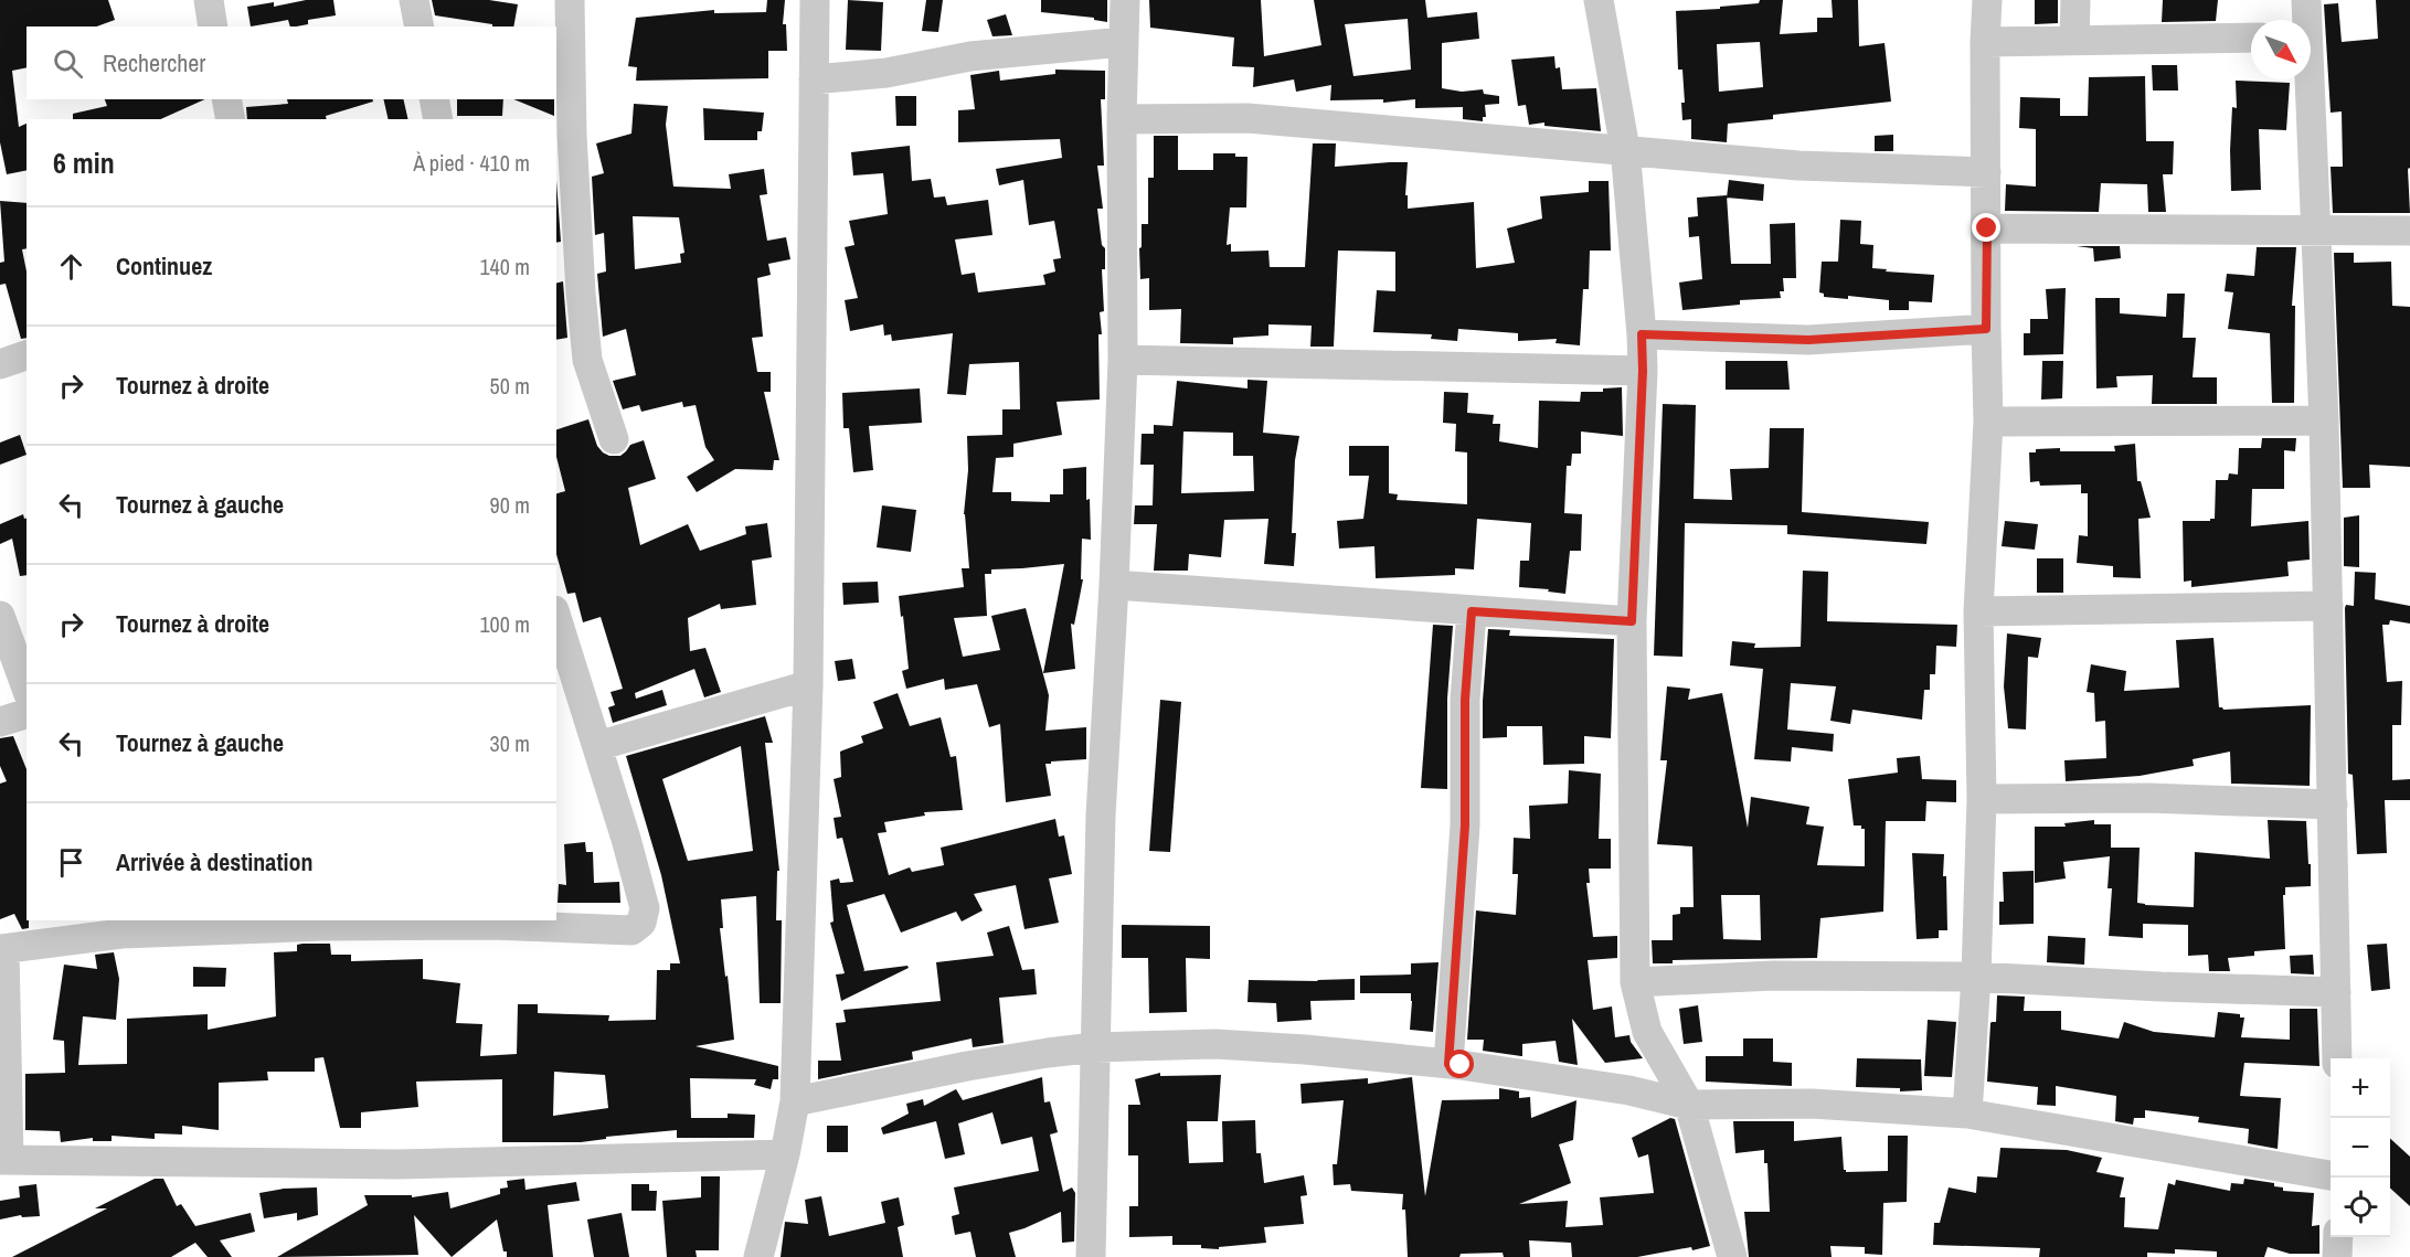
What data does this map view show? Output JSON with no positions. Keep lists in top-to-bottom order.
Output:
{
  "north": "bottom right",
  "page": {
    "search": "Rechercher",
    "heading": ["6 min", "À pied · 410 m"],
    "list": [
      ["Continuez", "140 m"],
      ["Tournez à droite", "50 m"],
      ["Tournez à gauche", "90 m"],
      ["Tournez à droite", "100 m"],
      ["Tournez à gauche", "30 m"],
      "Arrivée à destination"
    ],
    "map_buttons": ["+", "−"]
  }
}
